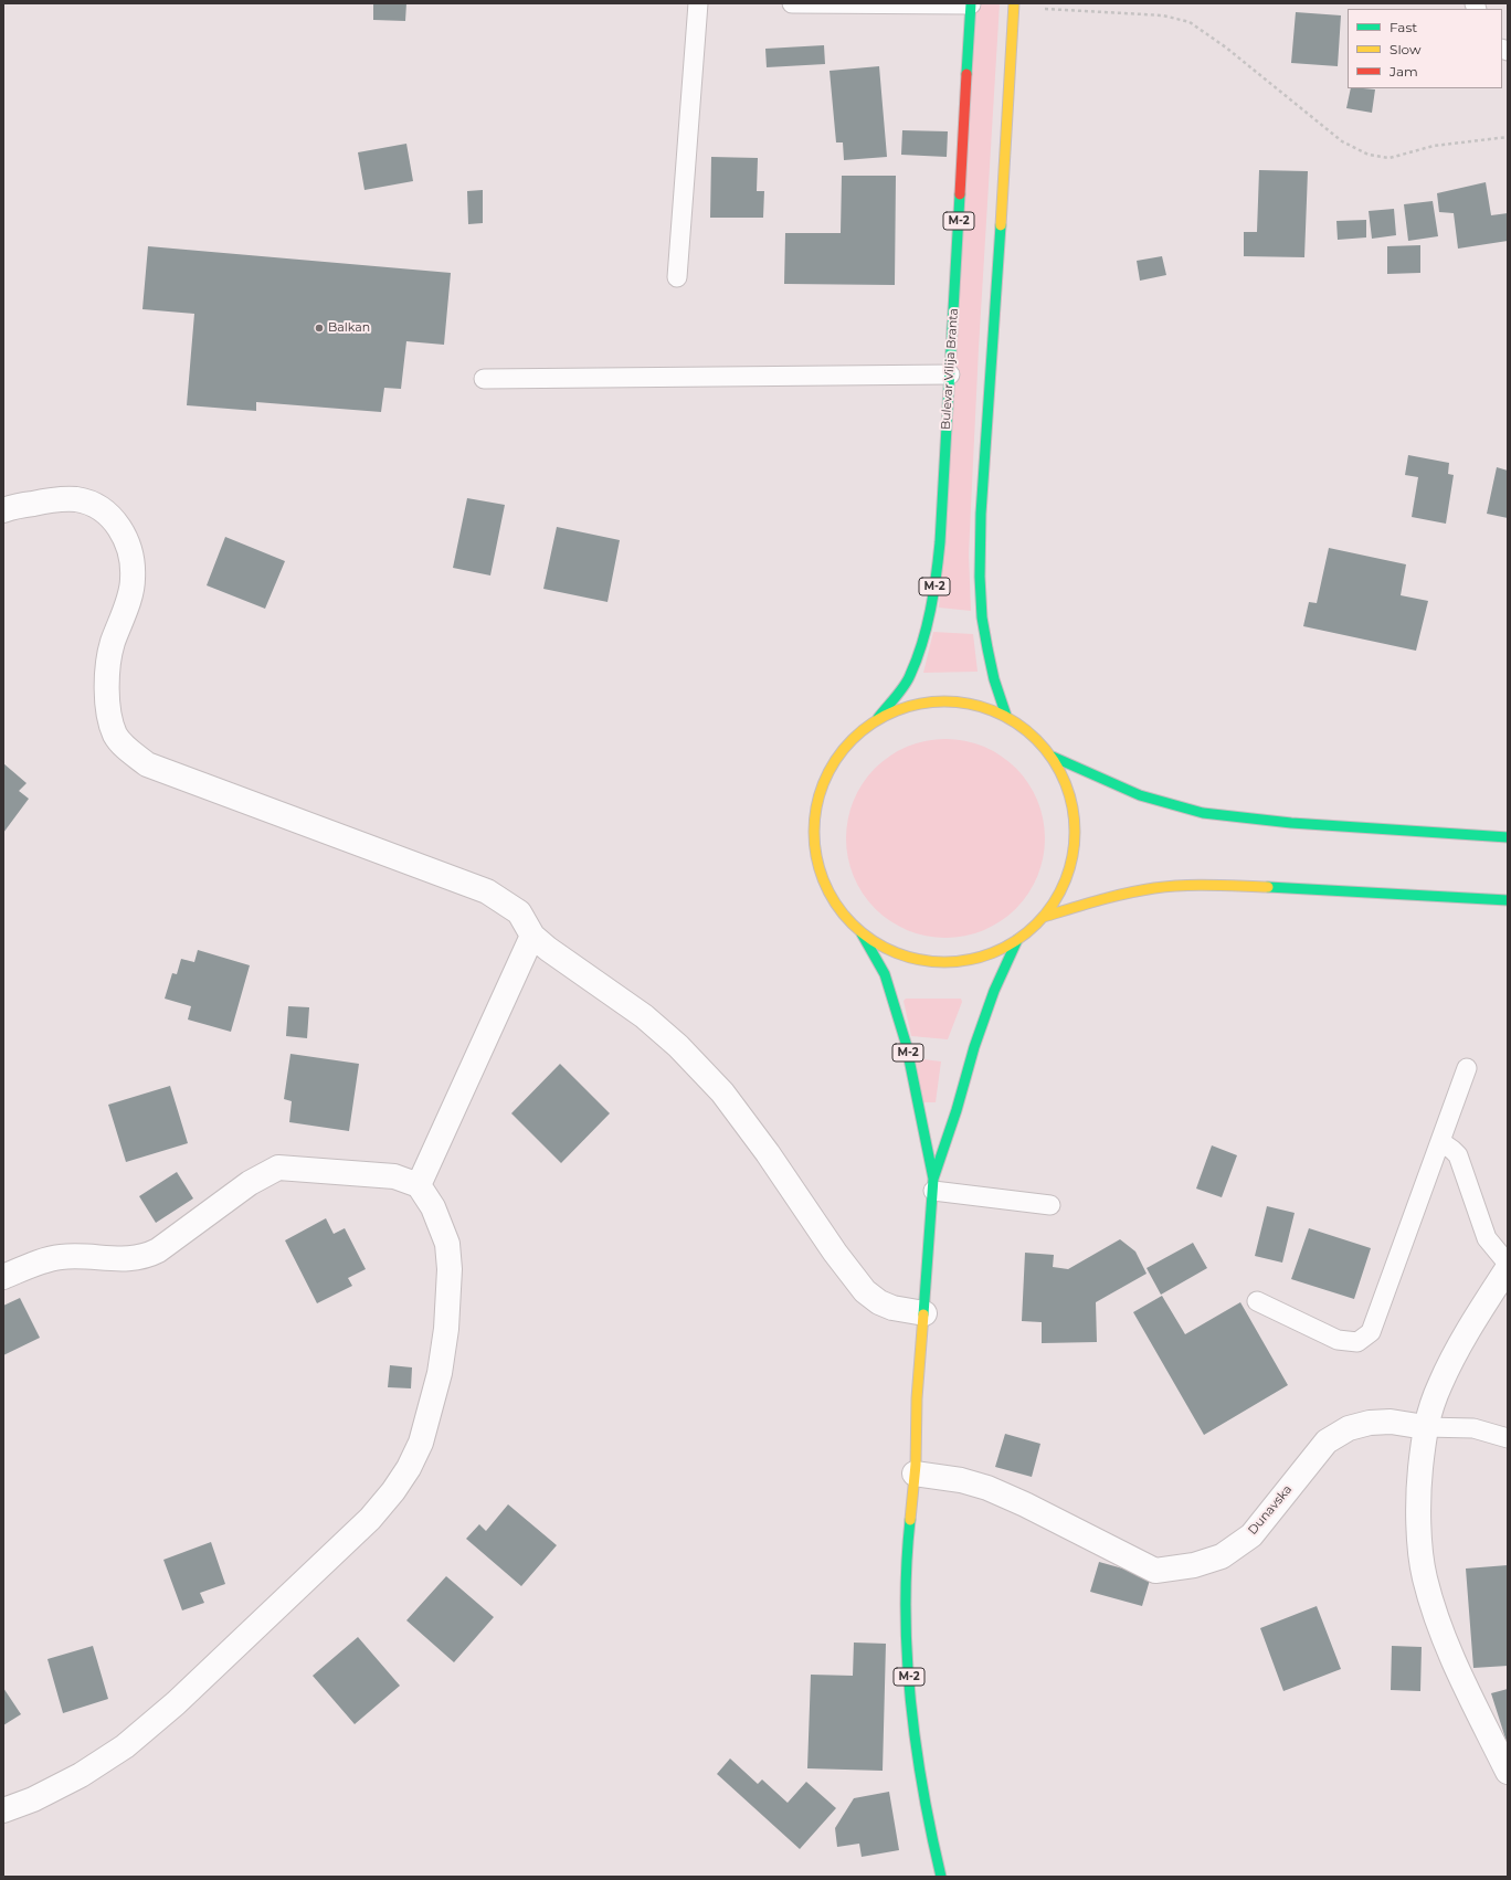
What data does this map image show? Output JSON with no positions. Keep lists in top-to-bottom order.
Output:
{
  "streets": {
    "main road": ["M-2", "Bulevar Vilija Branta"],
    "street": ["Dunavska"]
  },
  "crossings": [
    ["M-2", "Bulevar Vilija Branta"],
    ["M-2", "Dunavska"]
  ],
  "places": ["Balkan"],
  "legend": ["Fast", "Slow", "Jam"]
}
